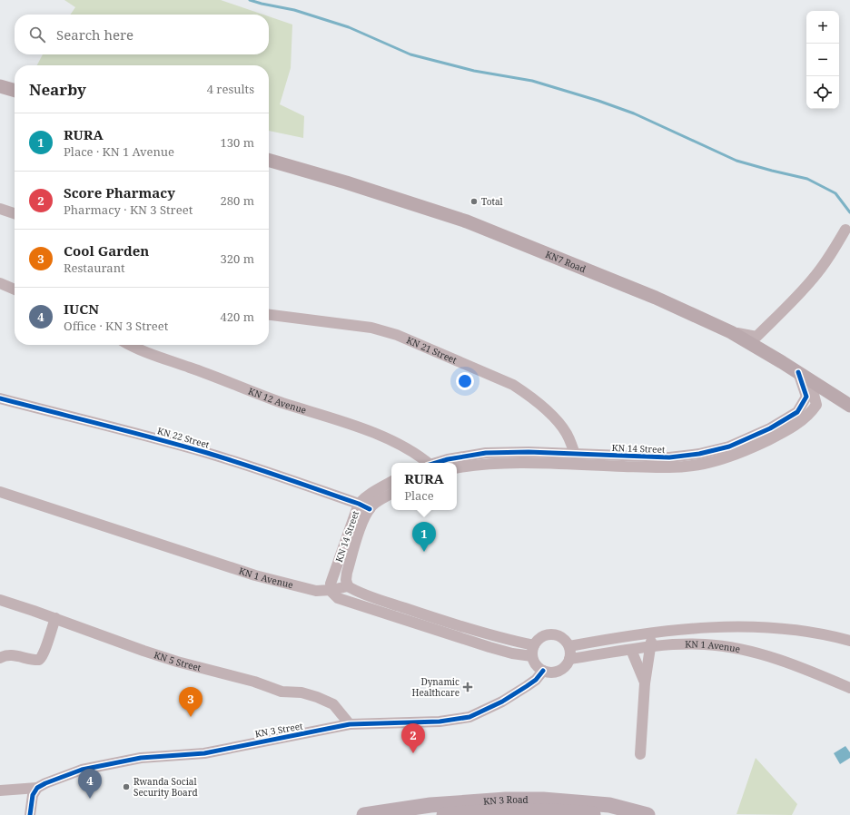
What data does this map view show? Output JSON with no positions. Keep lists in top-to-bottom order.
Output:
{
  "streets": {
    "highway": ["KN 3 Road"],
    "main road": ["KN7 Road"],
    "street": [
      "KN 21 Street",
      "KN 12 Avenue",
      "KN 22 Street",
      "KN 14 Street",
      "KN 1 Avenue",
      "KN 5 Street",
      "KN 3 Street"
    ]
  },
  "crossings": [
    ["KN7 Road", "KN 14 Street"],
    ["KN 21 Street", "KN 14 Street"],
    ["KN 22 Street", "KN 14 Street"],
    ["KN 14 Street", "KN 1 Avenue"],
    ["KN 1 Avenue", "KN 3 Street"],
    ["KN 5 Street", "KN 3 Street"]
  ],
  "places": {
    "other": ["Total", "Rwanda Social Security Board"],
    "health": ["Dynamic Healthcare"]
  },
  "page": {
    "map_buttons": ["+", "−"],
    "search": "Search here",
    "heading": ["Nearby", "4 results"],
    "list": [
      {
        "mark": "1",
        "name": "RURA",
        "note": "Place · KN 1 Avenue",
        "value": "130 m"
      },
      {
        "mark": "2",
        "name": "Score Pharmacy",
        "note": "Pharmacy · KN 3 Street",
        "value": "280 m"
      },
      {
        "mark": "3",
        "name": "Cool Garden",
        "note": "Restaurant",
        "value": "320 m"
      },
      {
        "mark": "4",
        "name": "IUCN",
        "note": "Office · KN 3 Street",
        "value": "420 m"
      }
    ],
    "popup": ["RURA", "Place"],
    "pins": [
      "1",
      "3",
      "2",
      "4"
    ]
  }
}
